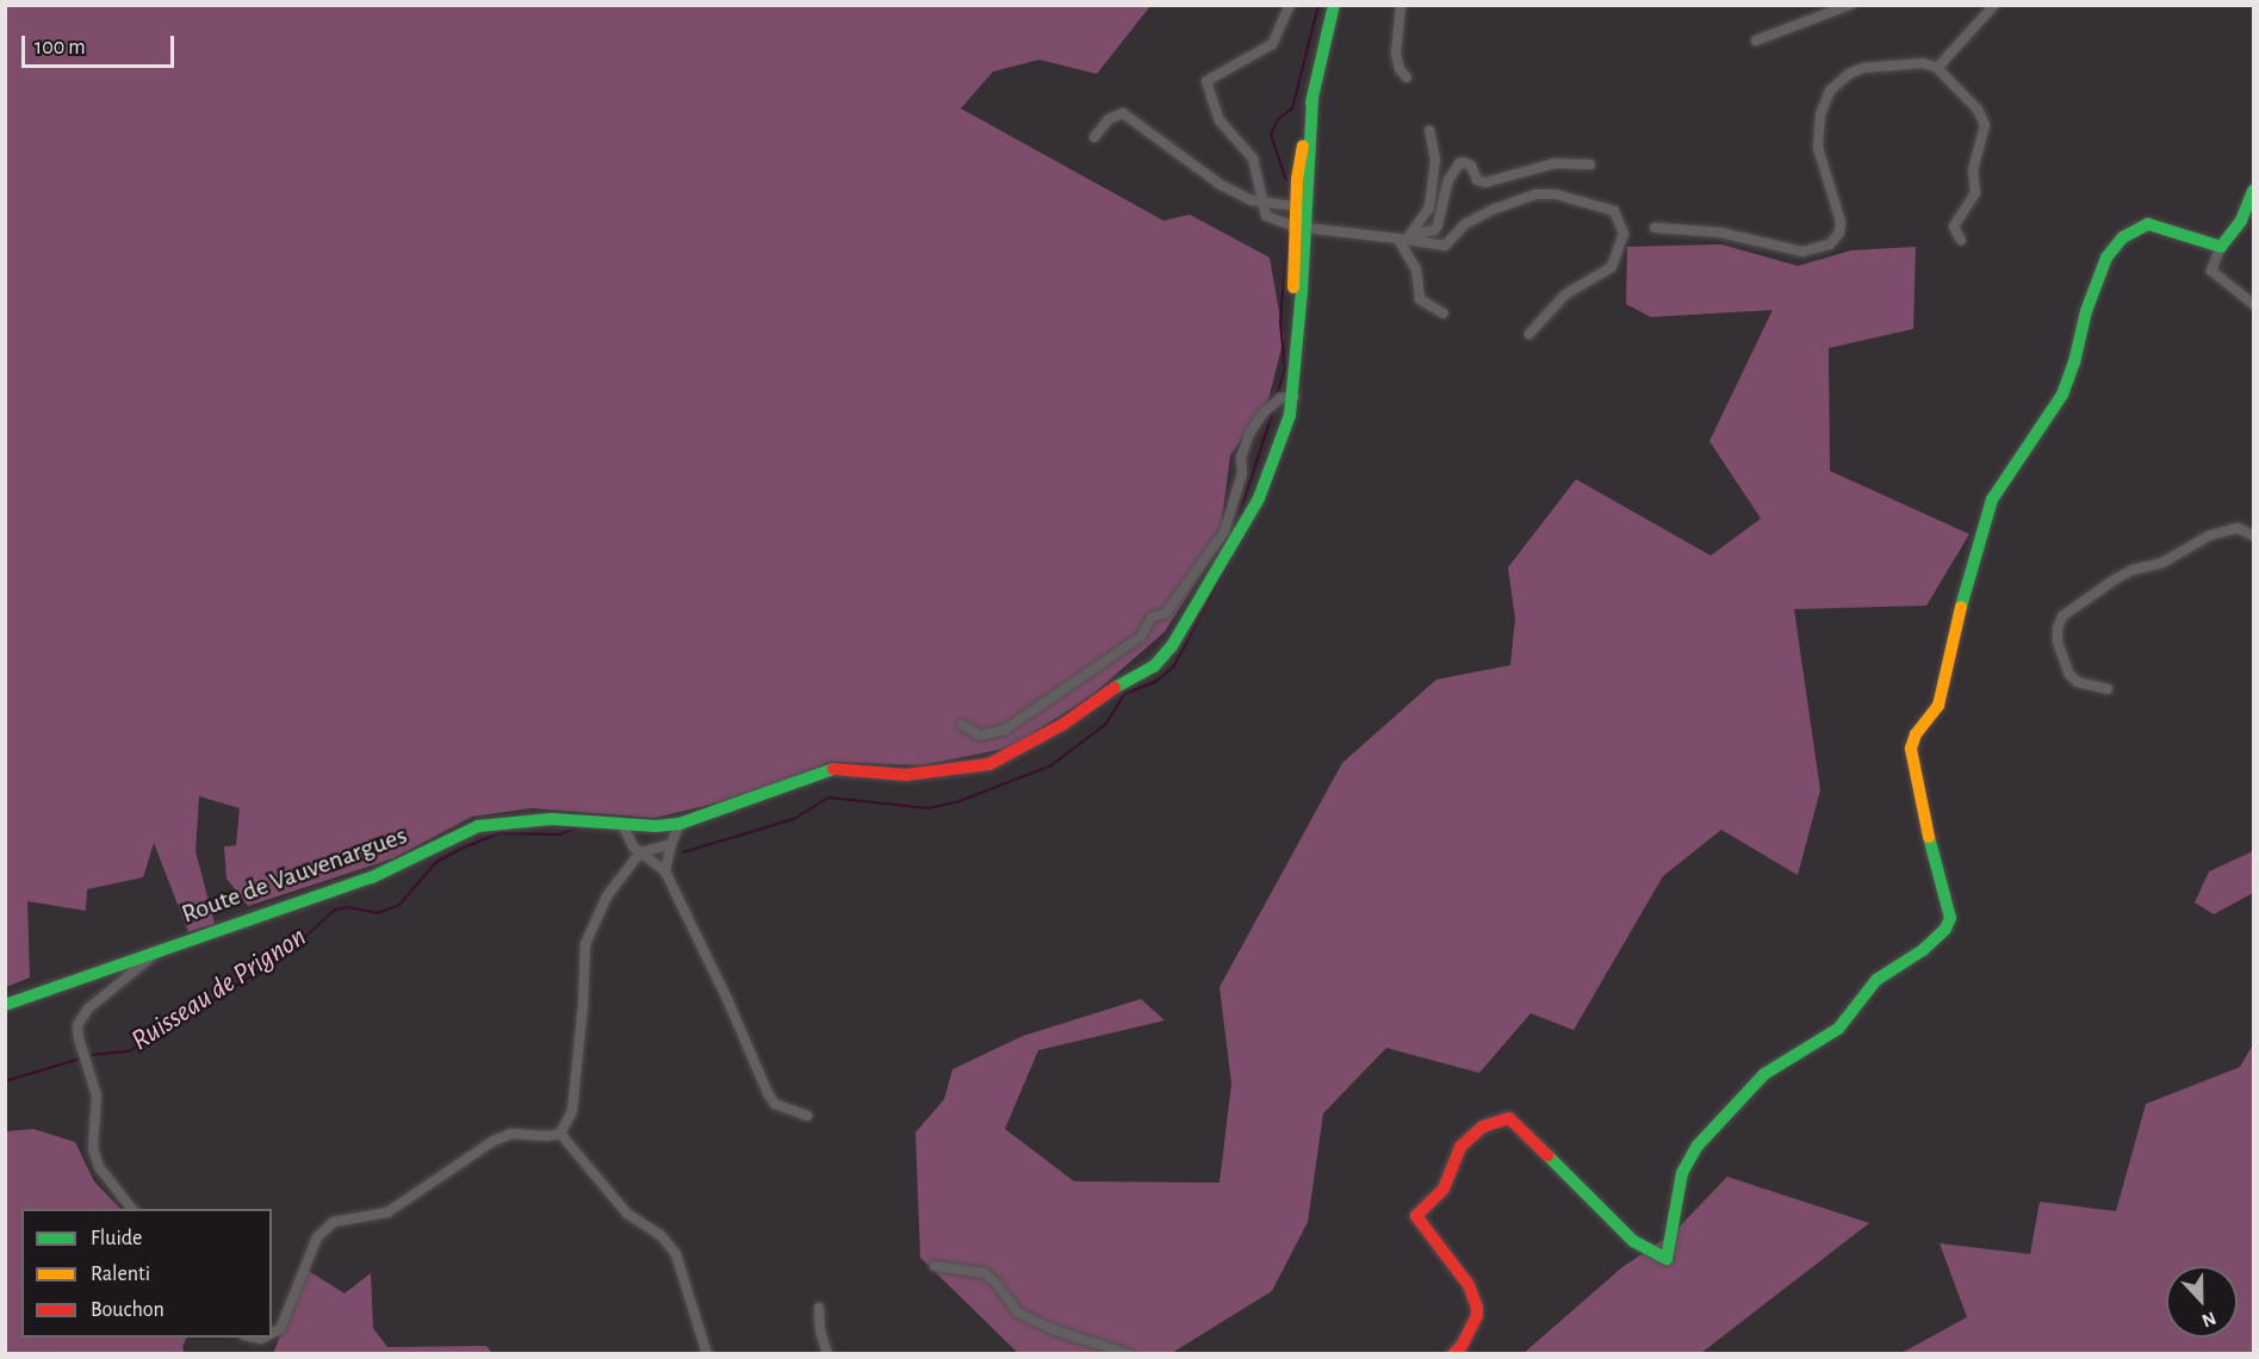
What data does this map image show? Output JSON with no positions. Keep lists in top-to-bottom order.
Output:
{
  "streets": {
    "main road": ["Route de Vauvenargues"]
  },
  "water": ["Ruisseau de Prignon"],
  "legend": ["Fluide", "Ralenti", "Bouchon"],
  "scale_bar": "100 m",
  "north": "bottom"
}
